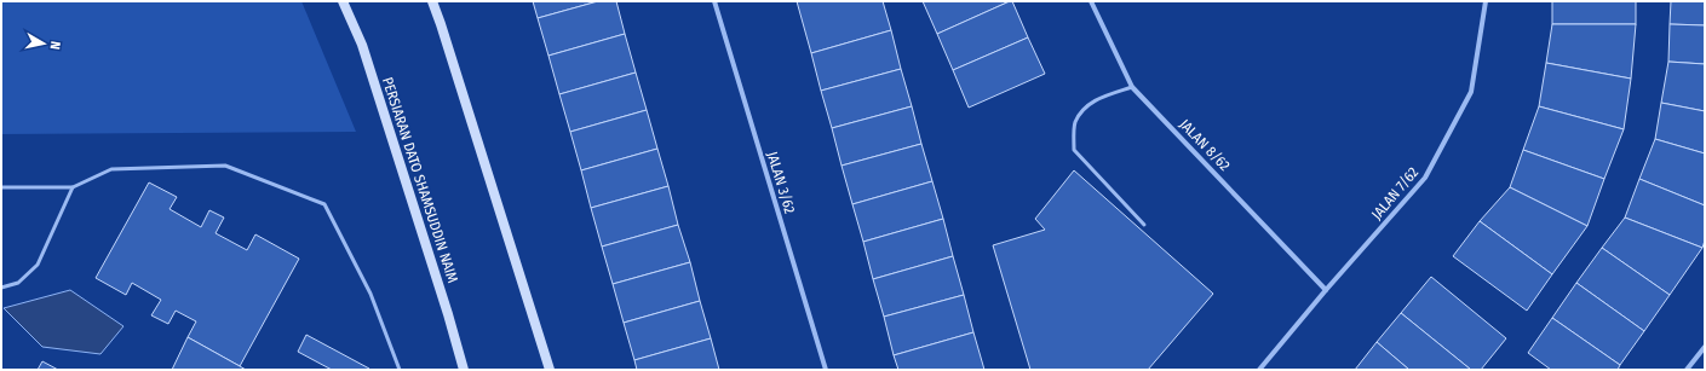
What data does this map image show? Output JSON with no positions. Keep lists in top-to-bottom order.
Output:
{
  "streets": {
    "main road": ["PERSIARAN DATO SHAMSUDDIN NAIM"],
    "street": ["JALAN 8/62", "JALAN 3/62", "JALAN 7/62"]
  },
  "crossings": [
    ["JALAN 8/62", "JALAN 7/62"]
  ],
  "north": "right"
}
